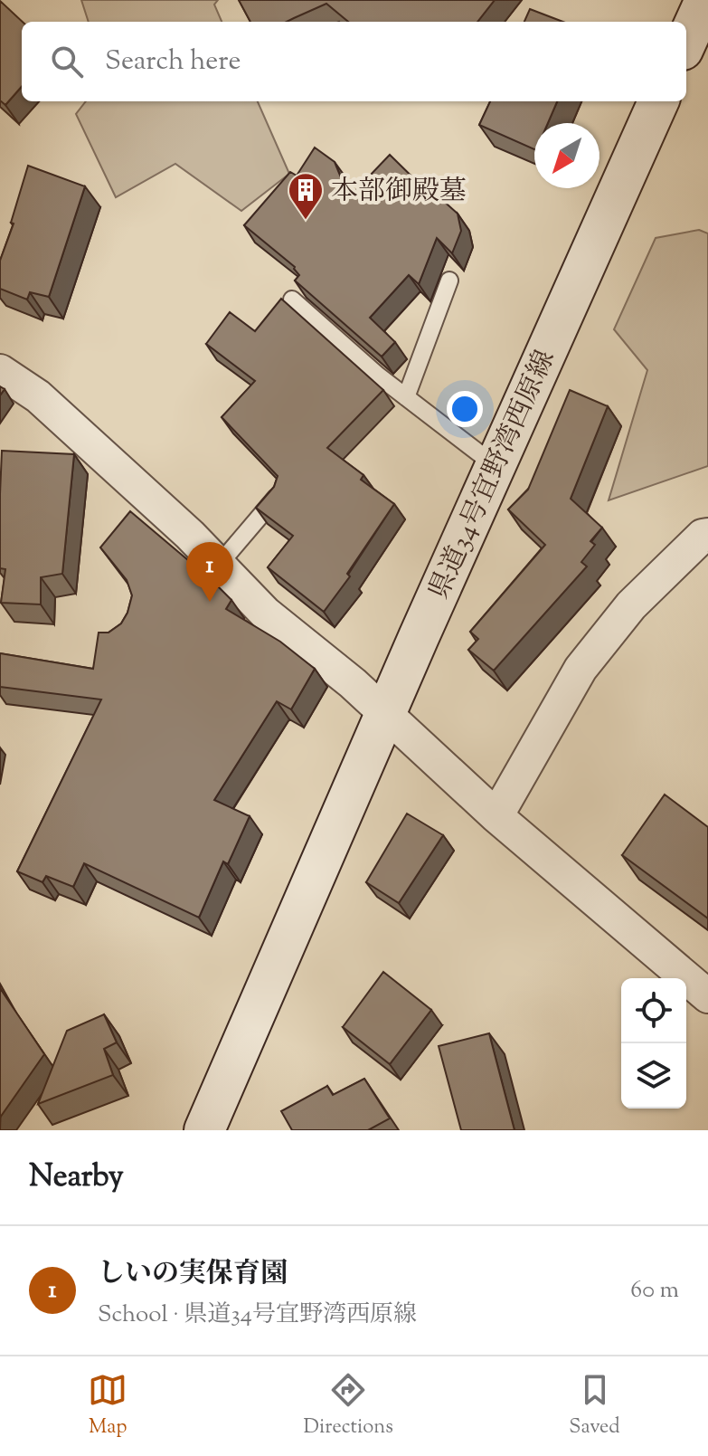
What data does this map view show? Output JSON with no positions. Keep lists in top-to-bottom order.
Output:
{
  "streets": {
    "main road": ["県道34号宜野湾西原線"]
  },
  "places": {
    "building": ["本部御殿墓"]
  },
  "north": "bottom left",
  "page": {
    "search": "Search here",
    "pins": "1",
    "heading": "Nearby",
    "list": [
      {
        "mark": "1",
        "name": "しいの実保育園",
        "note": "School · 県道34号宜野湾西原線",
        "value": "60 m"
      }
    ],
    "nav": ["Map", "Directions", "Saved"]
  }
}
